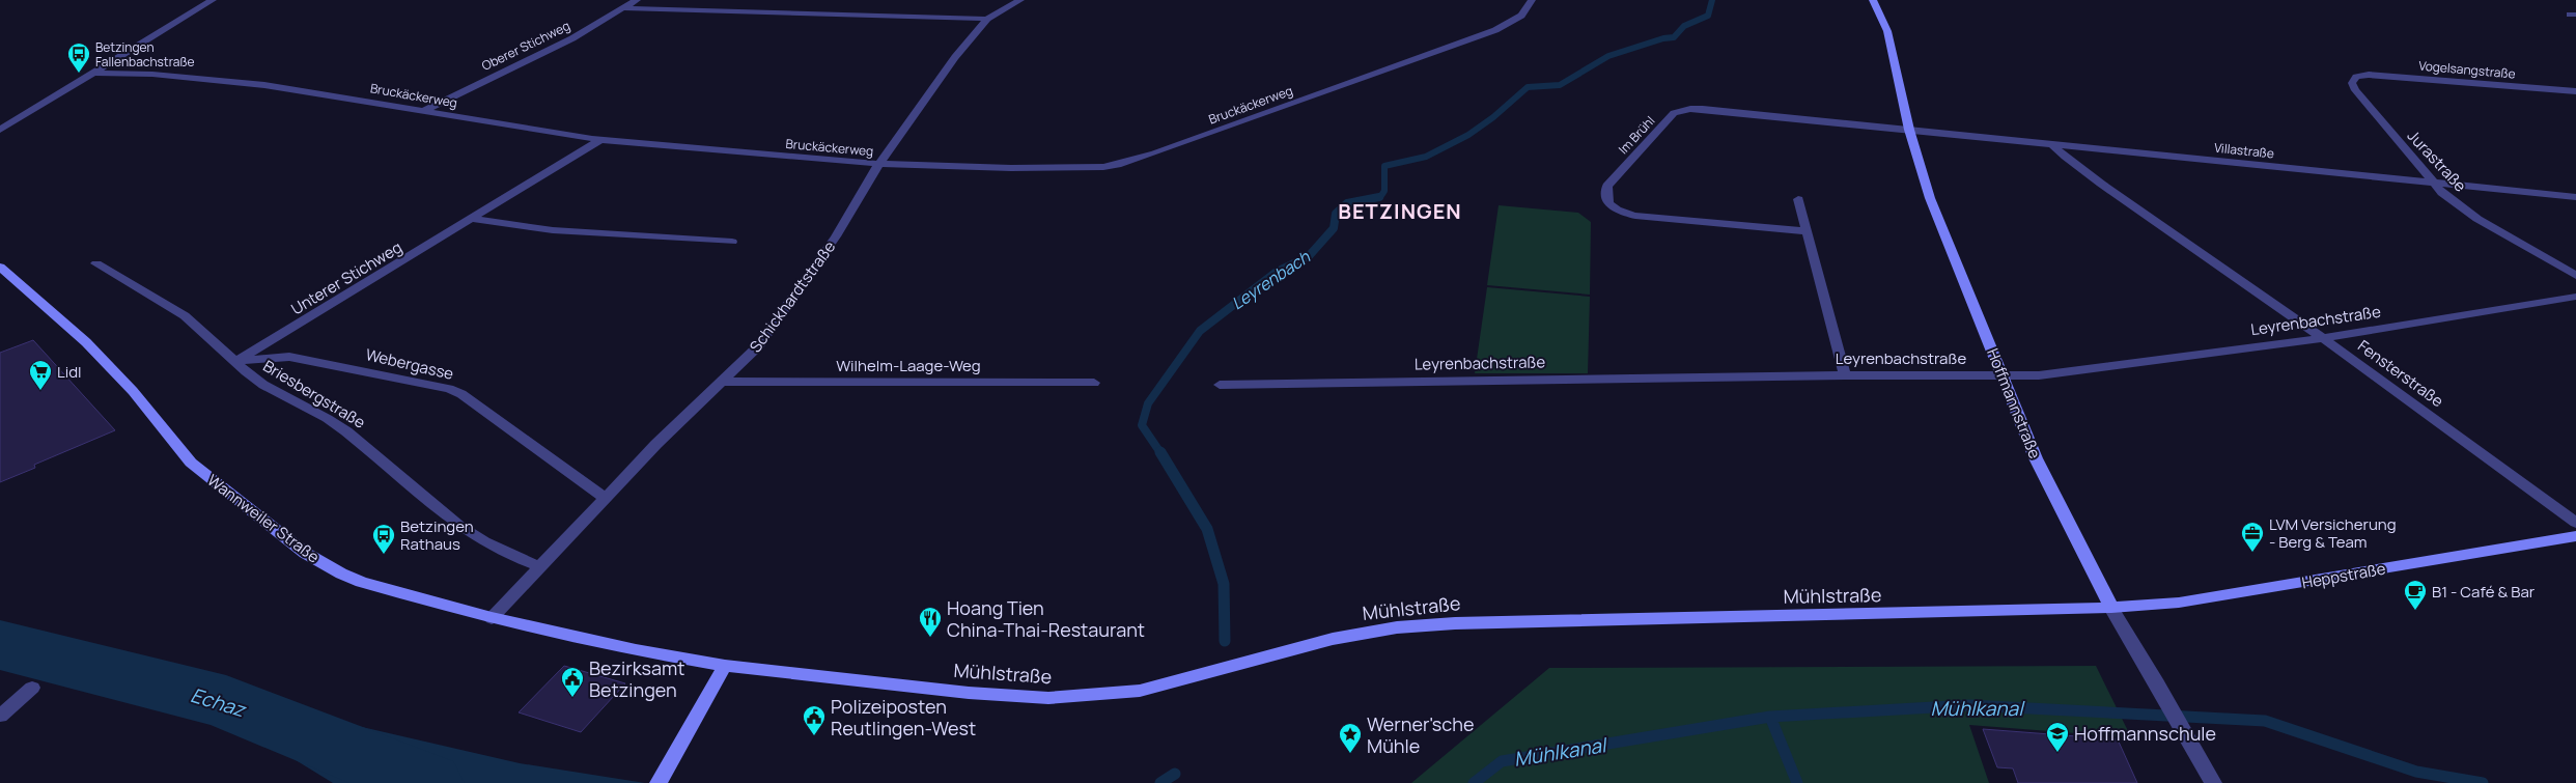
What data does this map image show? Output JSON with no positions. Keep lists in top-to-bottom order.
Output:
{
  "streets": {
    "street": [
      "Oberer Stichweg",
      "Vogelsangstraße",
      "Bruckäckerweg",
      "Im Brühl",
      "Villastraße",
      "Jurastraße",
      "Unterer Stichweg",
      "Schickhardtstraße",
      "Leyrenbachstraße",
      "Webergasse",
      "Wilhelm-Laage-Weg",
      "Fensterstraße",
      "Briesbergstraße",
      "Hoffmannstraße",
      "Wannweiler Straße",
      "Heppstraße",
      "Mühlstraße"
    ]
  },
  "crossings": [
    ["Oberer Stichweg", "Bruckäckerweg"],
    ["Vogelsangstraße", "Jurastraße"],
    ["Bruckäckerweg", "Unterer Stichweg"],
    ["Bruckäckerweg", "Schickhardtstraße"],
    ["Im Brühl", "Villastraße"],
    ["Im Brühl", "Hoffmannstraße"],
    ["Villastraße", "Jurastraße"],
    ["Villastraße", "Fensterstraße"],
    ["Villastraße", "Hoffmannstraße"],
    ["Unterer Stichweg", "Webergasse"],
    ["Unterer Stichweg", "Briesbergstraße"],
    ["Schickhardtstraße", "Webergasse"],
    ["Schickhardtstraße", "Wilhelm-Laage-Weg"],
    ["Schickhardtstraße", "Briesbergstraße"],
    ["Schickhardtstraße", "Wannweiler Straße"],
    ["Leyrenbachstraße", "Fensterstraße"],
    ["Leyrenbachstraße", "Hoffmannstraße"],
    ["Webergasse", "Briesbergstraße"],
    ["Hoffmannstraße", "Heppstraße"],
    ["Hoffmannstraße", "Mühlstraße"],
    ["Wannweiler Straße", "Mühlstraße"],
    ["Heppstraße", "Mühlstraße"]
  ],
  "districts": ["BETZINGEN"],
  "water": ["Leyrenbach", "Echaz", "Mühlkanal"],
  "places": {
    "bus stop": ["Betzingen Fallenbachstraße", "Betzingen Rathaus"],
    "supermarket": ["Lidl"],
    "office": ["LVM Versicherung - Berg & Team"],
    "cafe": ["B1 - Café & Bar"],
    "restaurant": ["Hoang Tien China-Thai-Restaurant"],
    "public building": ["Bezirksamt Betzingen", "Polizeiposten Reutlingen-West"],
    "school or university": ["Hoffmannschule"],
    "place": ["Werner'sche Mühle"]
  }
}
